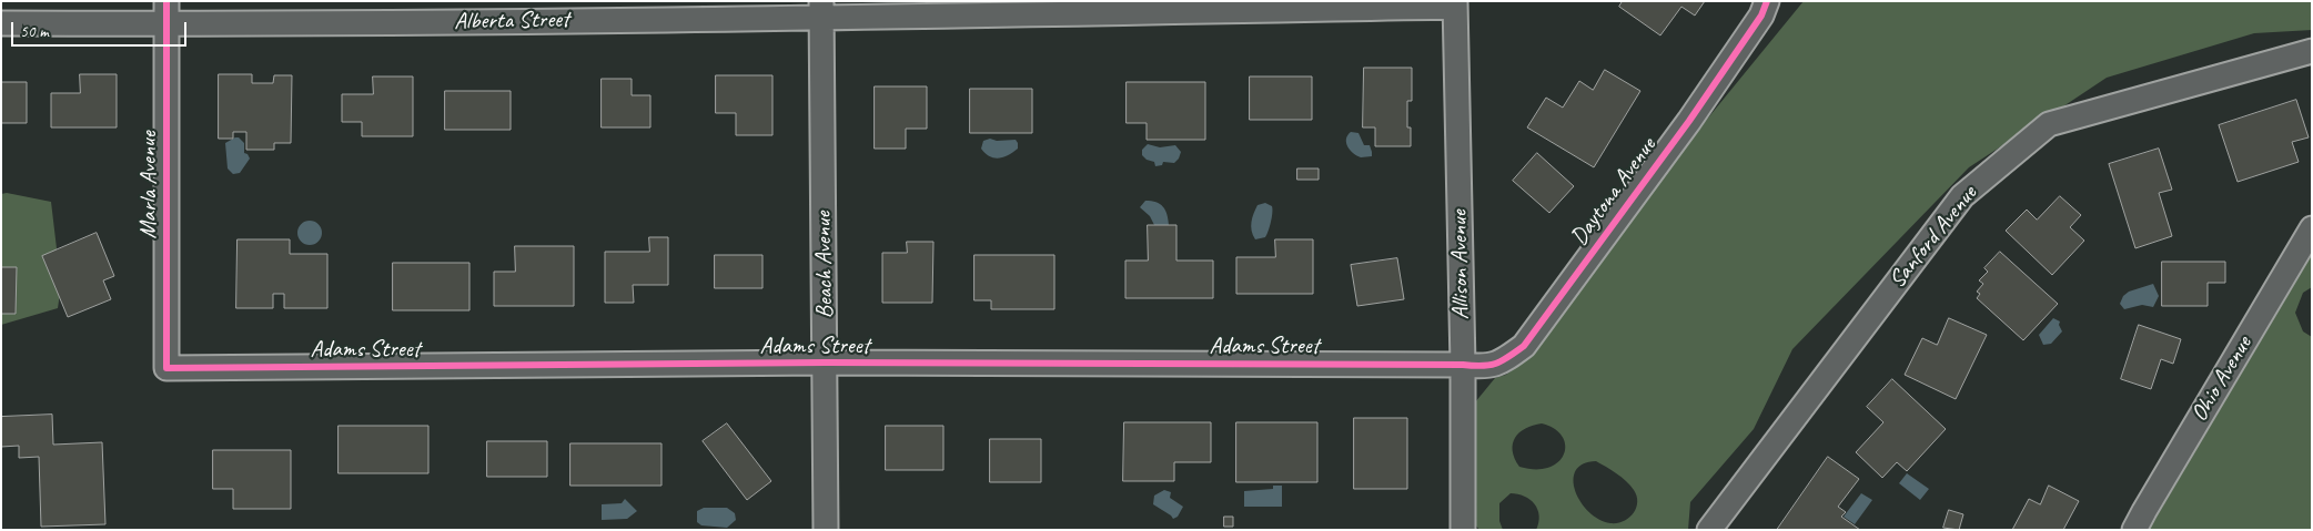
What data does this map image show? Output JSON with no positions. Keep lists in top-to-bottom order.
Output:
{
  "streets": {
    "street": [
      "Alberta Street",
      "Marla Avenue",
      "Daytona Avenue",
      "Sanford Avenue",
      "Beach Avenue",
      "Allison Avenue",
      "Adams Street",
      "Ohio Avenue"
    ]
  },
  "crossings": [
    ["Alberta Street", "Marla Avenue"],
    ["Alberta Street", "Beach Avenue"],
    ["Alberta Street", "Allison Avenue"],
    ["Marla Avenue", "Adams Street"],
    ["Daytona Avenue", "Allison Avenue"],
    ["Daytona Avenue", "Adams Street"],
    ["Beach Avenue", "Adams Street"],
    ["Allison Avenue", "Adams Street"]
  ],
  "scale_bar": "50 m"
}
